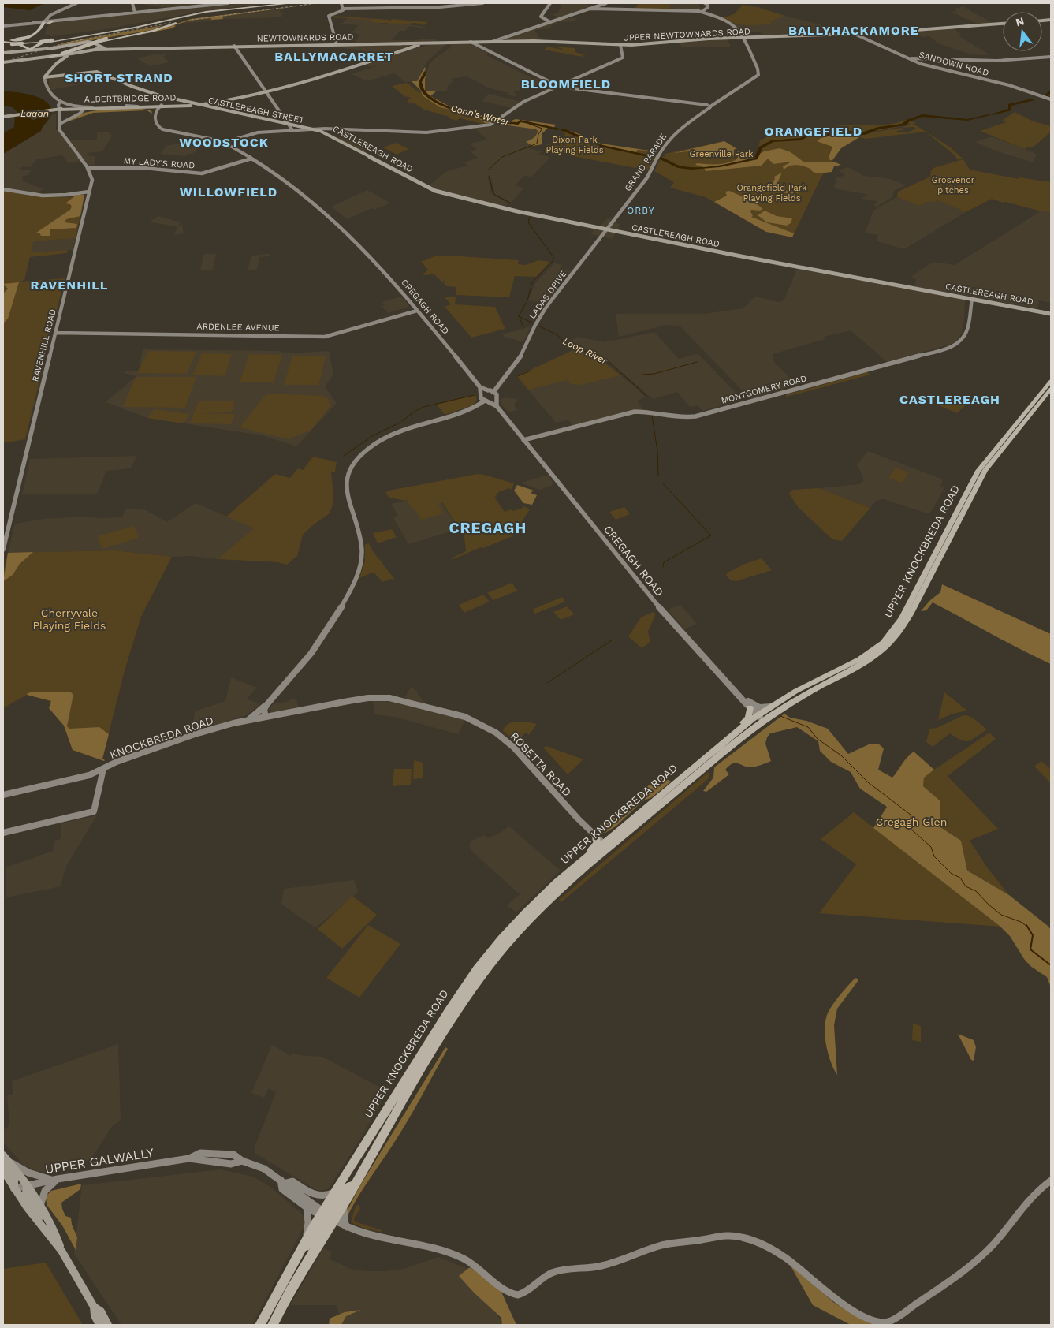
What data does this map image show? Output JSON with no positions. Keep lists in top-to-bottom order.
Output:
{
  "streets": {
    "highway": ["UPPER KNOCKBREDA ROAD"],
    "main road": [
      "UPPER NEWTOWNARDS ROAD",
      "NEWTOWNARDS ROAD",
      "ALBERTBRIDGE ROAD",
      "CASTLEREAGH STREET",
      "CASTLEREAGH ROAD"
    ],
    "street": [
      "SANDOWN ROAD",
      "GRAND PARADE",
      "MY LADY'S ROAD",
      "LADAS DRIVE",
      "CREGAGH ROAD",
      "ARDENLEE AVENUE",
      "RAVENHILL ROAD",
      "MONTGOMERY ROAD",
      "KNOCKBREDA ROAD",
      "ROSETTA ROAD",
      "UPPER GALWALLY"
    ]
  },
  "crossings": [
    ["UPPER NEWTOWNARDS ROAD", "NEWTOWNARDS ROAD"],
    ["UPPER NEWTOWNARDS ROAD", "SANDOWN ROAD"],
    ["UPPER NEWTOWNARDS ROAD", "GRAND PARADE"],
    ["NEWTOWNARDS ROAD", "ALBERTBRIDGE ROAD"],
    ["ALBERTBRIDGE ROAD", "CASTLEREAGH STREET"],
    ["ALBERTBRIDGE ROAD", "CREGAGH ROAD"],
    ["ALBERTBRIDGE ROAD", "RAVENHILL ROAD"],
    ["CASTLEREAGH STREET", "CASTLEREAGH ROAD"],
    ["CASTLEREAGH ROAD", "GRAND PARADE"],
    ["CASTLEREAGH ROAD", "LADAS DRIVE"],
    ["CASTLEREAGH ROAD", "MONTGOMERY ROAD"],
    ["GRAND PARADE", "LADAS DRIVE"],
    ["MY LADY'S ROAD", "CREGAGH ROAD"],
    ["MY LADY'S ROAD", "RAVENHILL ROAD"],
    ["LADAS DRIVE", "CREGAGH ROAD"],
    ["CREGAGH ROAD", "ARDENLEE AVENUE"],
    ["CREGAGH ROAD", "MONTGOMERY ROAD"],
    ["CREGAGH ROAD", "UPPER KNOCKBREDA ROAD"],
    ["ARDENLEE AVENUE", "RAVENHILL ROAD"],
    ["UPPER KNOCKBREDA ROAD", "ROSETTA ROAD"],
    ["UPPER KNOCKBREDA ROAD", "UPPER GALWALLY"],
    ["KNOCKBREDA ROAD", "ROSETTA ROAD"]
  ],
  "districts": [
    "BALLYHACKAMORE",
    "BALLYMACARRET",
    "SHORT STRAND",
    "BLOOMFIELD",
    "ORANGEFIELD",
    "WOODSTOCK",
    "WILLOWFIELD",
    "ORBY",
    "RAVENHILL",
    "CASTLEREAGH",
    "CREGAGH"
  ],
  "water": ["Lagan", "Conn's Water", "Loop River"],
  "parks": [
    "Dixon Park Playing Fields",
    "Greenville Park",
    "Grosvenor pitches",
    "Orangefield Park Playing Fields",
    "Cherryvale Playing Fields",
    "Cregagh Glen"
  ],
  "north": "top"
}
